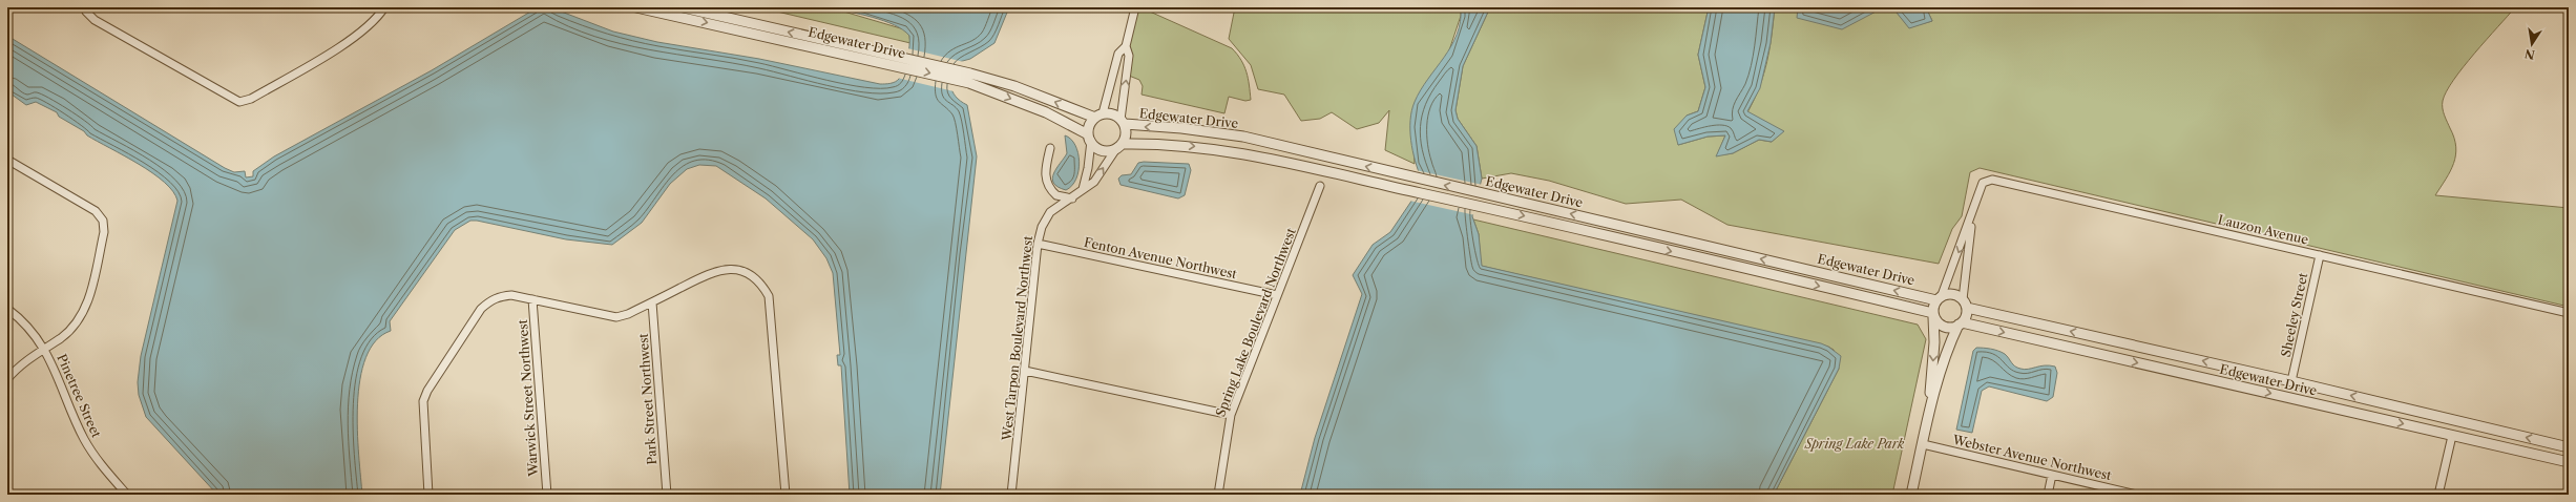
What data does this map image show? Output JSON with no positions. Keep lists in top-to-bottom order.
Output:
{
  "streets": {
    "street": [
      "Edgewater Drive",
      "Lauzon Avenue",
      "Fenton Avenue Northwest",
      "Sheeley Street",
      "Spring Lake Boulevard Northwest",
      "West Tarpon Boulevard Northwest",
      "Pinetree Street",
      "Warwick Street Northwest",
      "Park Street Northwest",
      "Webster Avenue Northwest"
    ]
  },
  "crossings": [
    ["Edgewater Drive", "Lauzon Avenue"],
    ["Edgewater Drive", "Sheeley Street"],
    ["Edgewater Drive", "West Tarpon Boulevard Northwest"],
    ["Lauzon Avenue", "Sheeley Street"],
    ["Fenton Avenue Northwest", "Spring Lake Boulevard Northwest"],
    ["Fenton Avenue Northwest", "West Tarpon Boulevard Northwest"]
  ],
  "parks": ["Spring Lake Park"],
  "north": "bottom"
}
